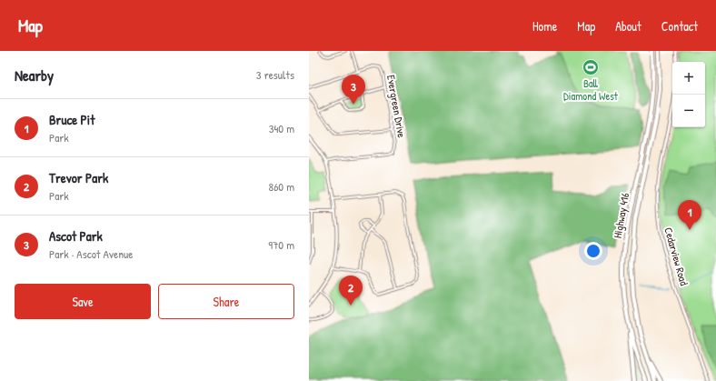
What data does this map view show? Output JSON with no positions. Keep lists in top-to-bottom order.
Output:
{
  "streets": {
    "highway": ["Highway 416"],
    "main road": ["Cedarview Road"],
    "street": ["Evergreen Drive"]
  },
  "places": {
    "sports": ["Ball Diamond West"]
  },
  "page": {
    "header": "Map",
    "nav": [
      "Home",
      "Map",
      "About",
      "Contact"
    ],
    "heading": ["Nearby", "3 results"],
    "map_buttons": ["+", "−"],
    "pins": ["3", "1", "2"],
    "list": [
      {
        "mark": "1",
        "name": "Bruce Pit",
        "note": "Park",
        "value": "340 m"
      },
      {
        "mark": "2",
        "name": "Trevor Park",
        "note": "Park",
        "value": "860 m"
      },
      {
        "mark": "3",
        "name": "Ascot Park",
        "note": "Park · Ascot Avenue",
        "value": "970 m"
      }
    ],
    "buttons": ["Save", "Share"]
  }
}
